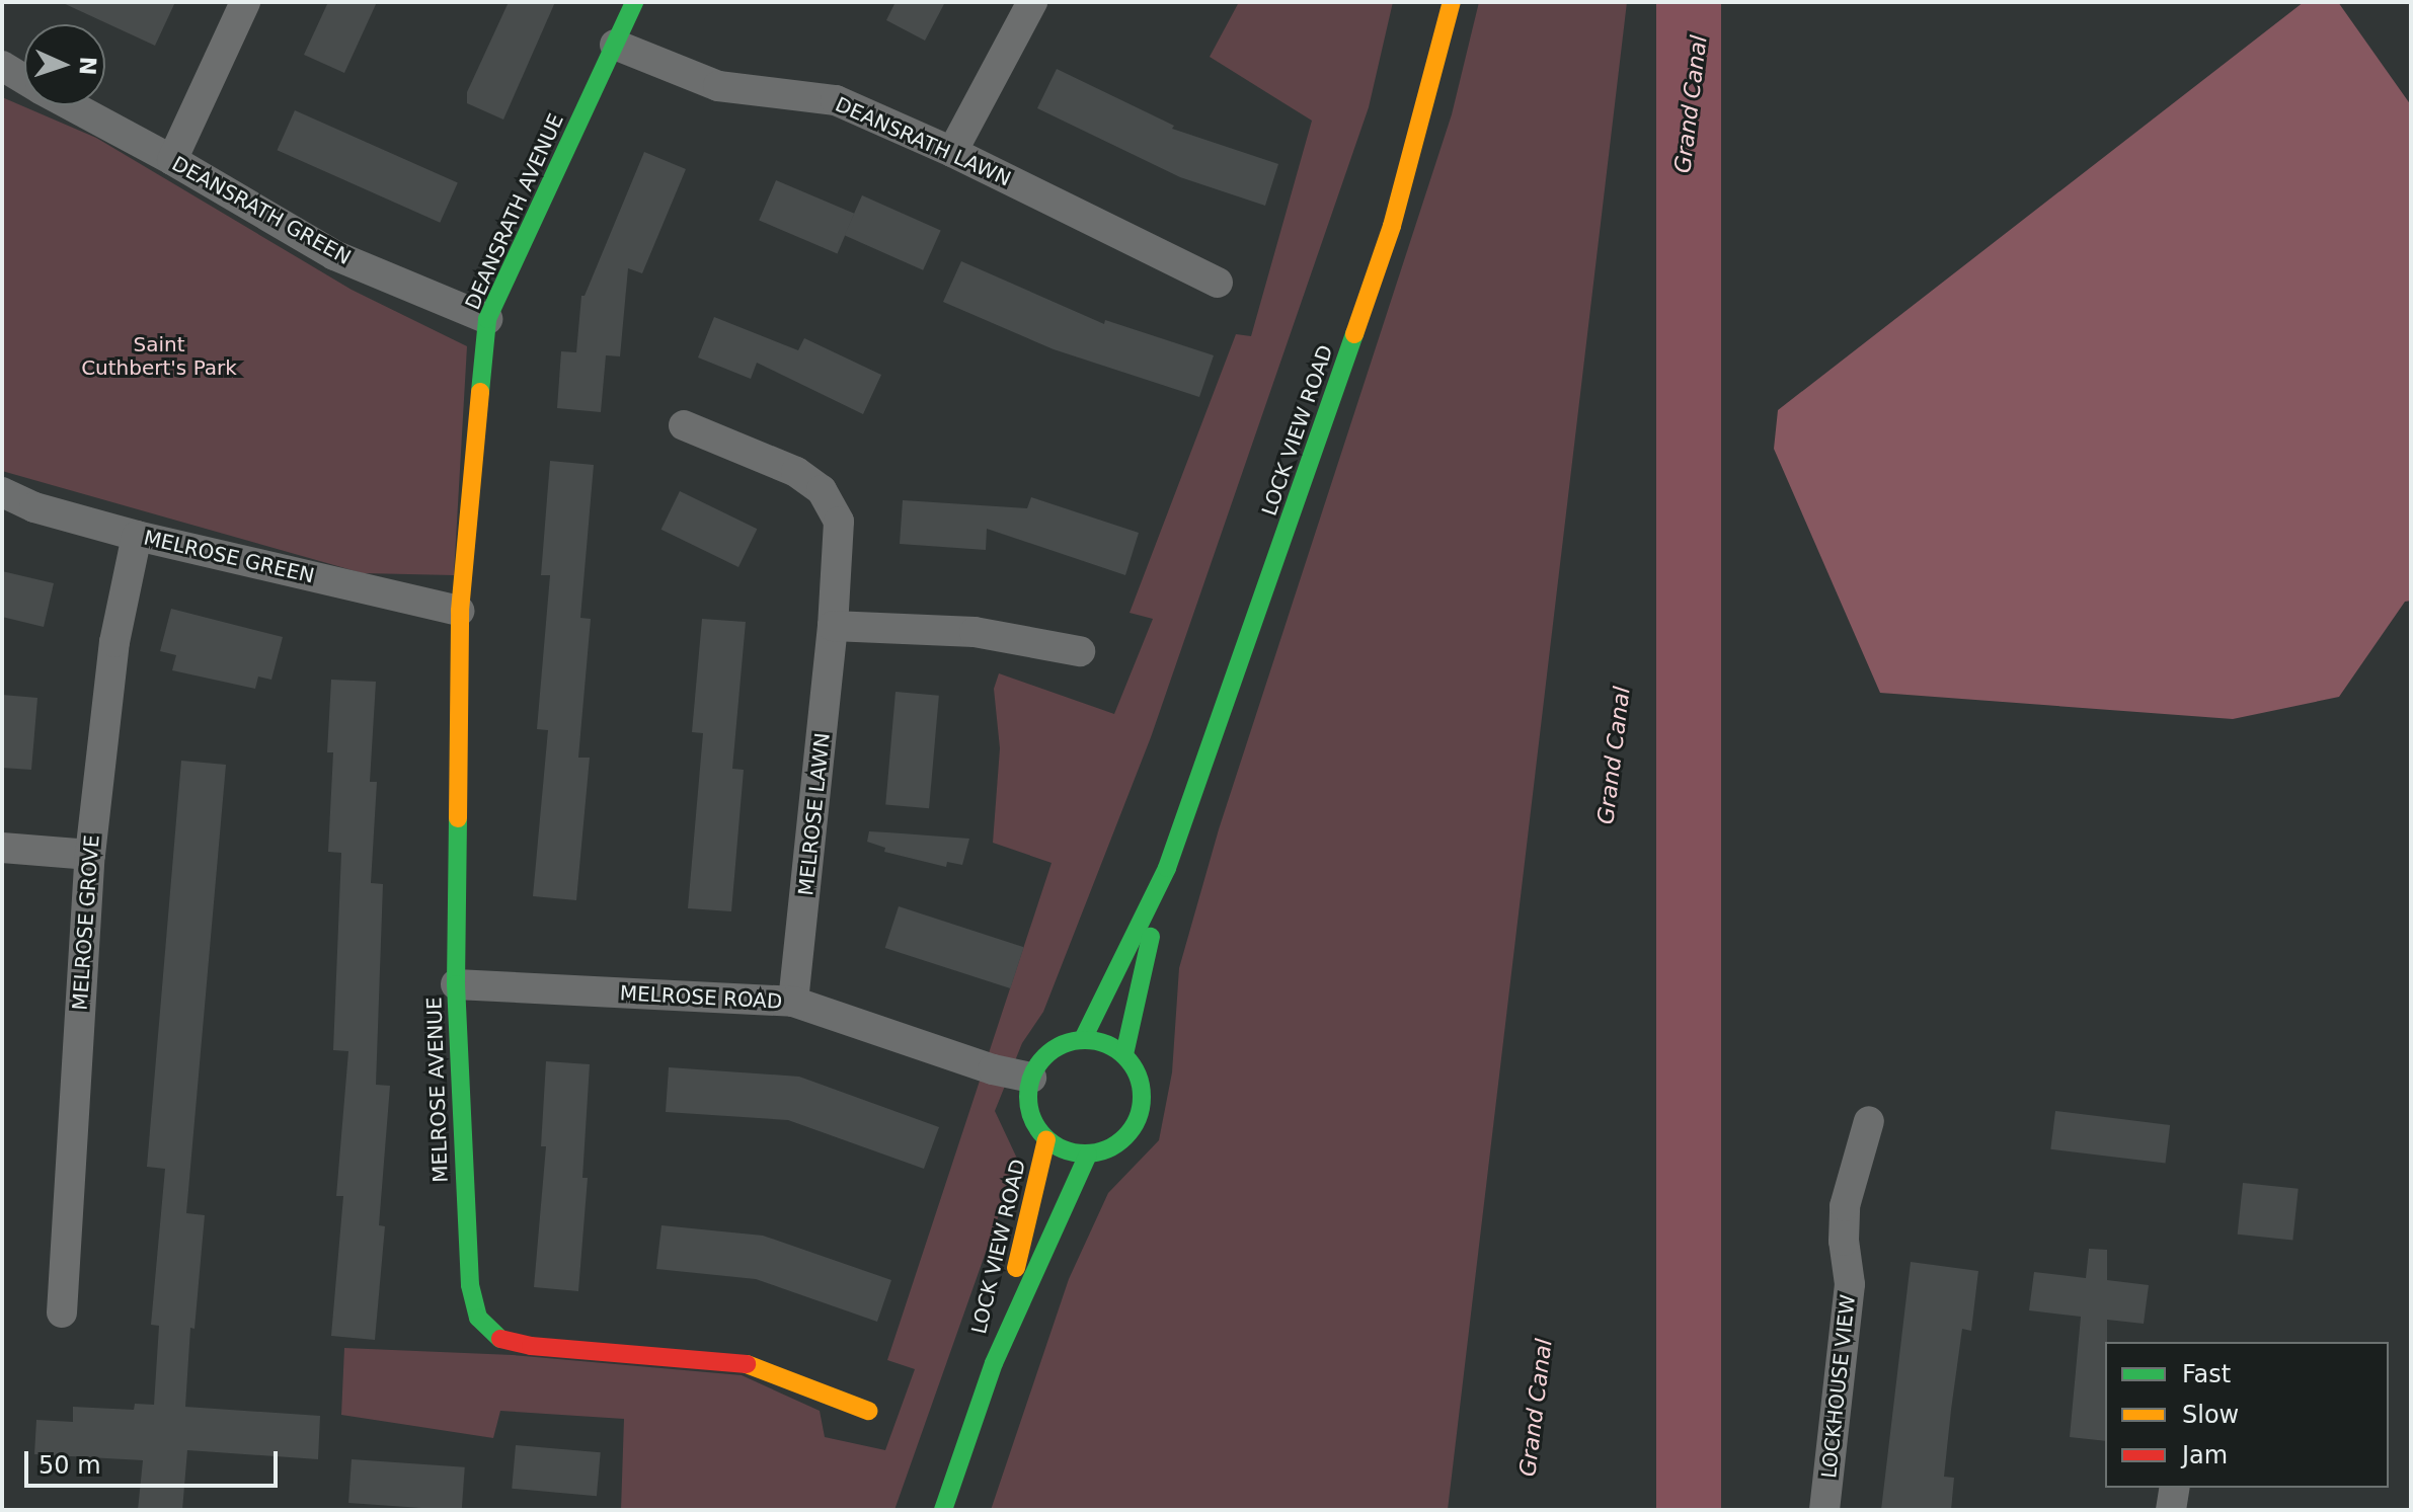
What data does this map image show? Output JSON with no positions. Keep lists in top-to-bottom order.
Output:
{
  "streets": {
    "street": [
      "DEANSRATH LAWN",
      "DEANSRATH GREEN",
      "DEANSRATH AVENUE",
      "LOCK VIEW ROAD",
      "MELROSE GREEN",
      "MELROSE LAWN",
      "MELROSE GROVE",
      "MELROSE ROAD",
      "MELROSE AVENUE",
      "LOCKHOUSE VIEW"
    ]
  },
  "crossings": [
    ["DEANSRATH LAWN", "DEANSRATH AVENUE"],
    ["DEANSRATH GREEN", "DEANSRATH AVENUE"],
    ["DEANSRATH AVENUE", "MELROSE AVENUE"],
    ["LOCK VIEW ROAD", "MELROSE ROAD"],
    ["MELROSE GREEN", "MELROSE GROVE"],
    ["MELROSE GREEN", "MELROSE AVENUE"],
    ["MELROSE LAWN", "MELROSE ROAD"],
    ["MELROSE ROAD", "MELROSE AVENUE"]
  ],
  "water": ["Grand Canal"],
  "parks": ["Saint Cuthbert's Park"],
  "legend": ["Fast", "Slow", "Jam"],
  "scale_bar": "50 m",
  "north": "right"
}
